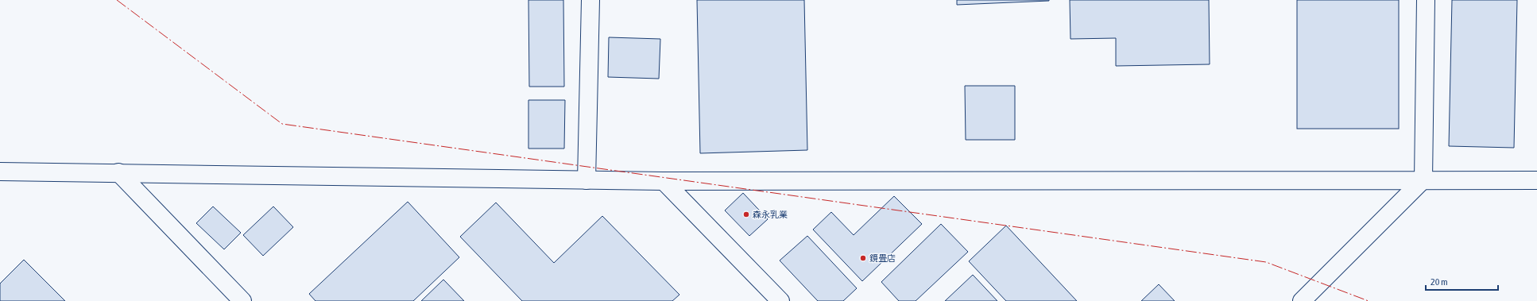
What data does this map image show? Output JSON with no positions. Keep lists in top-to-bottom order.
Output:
{
  "places": ["森永乳業", "鏡畳店"],
  "scale_bar": "20 m"
}
